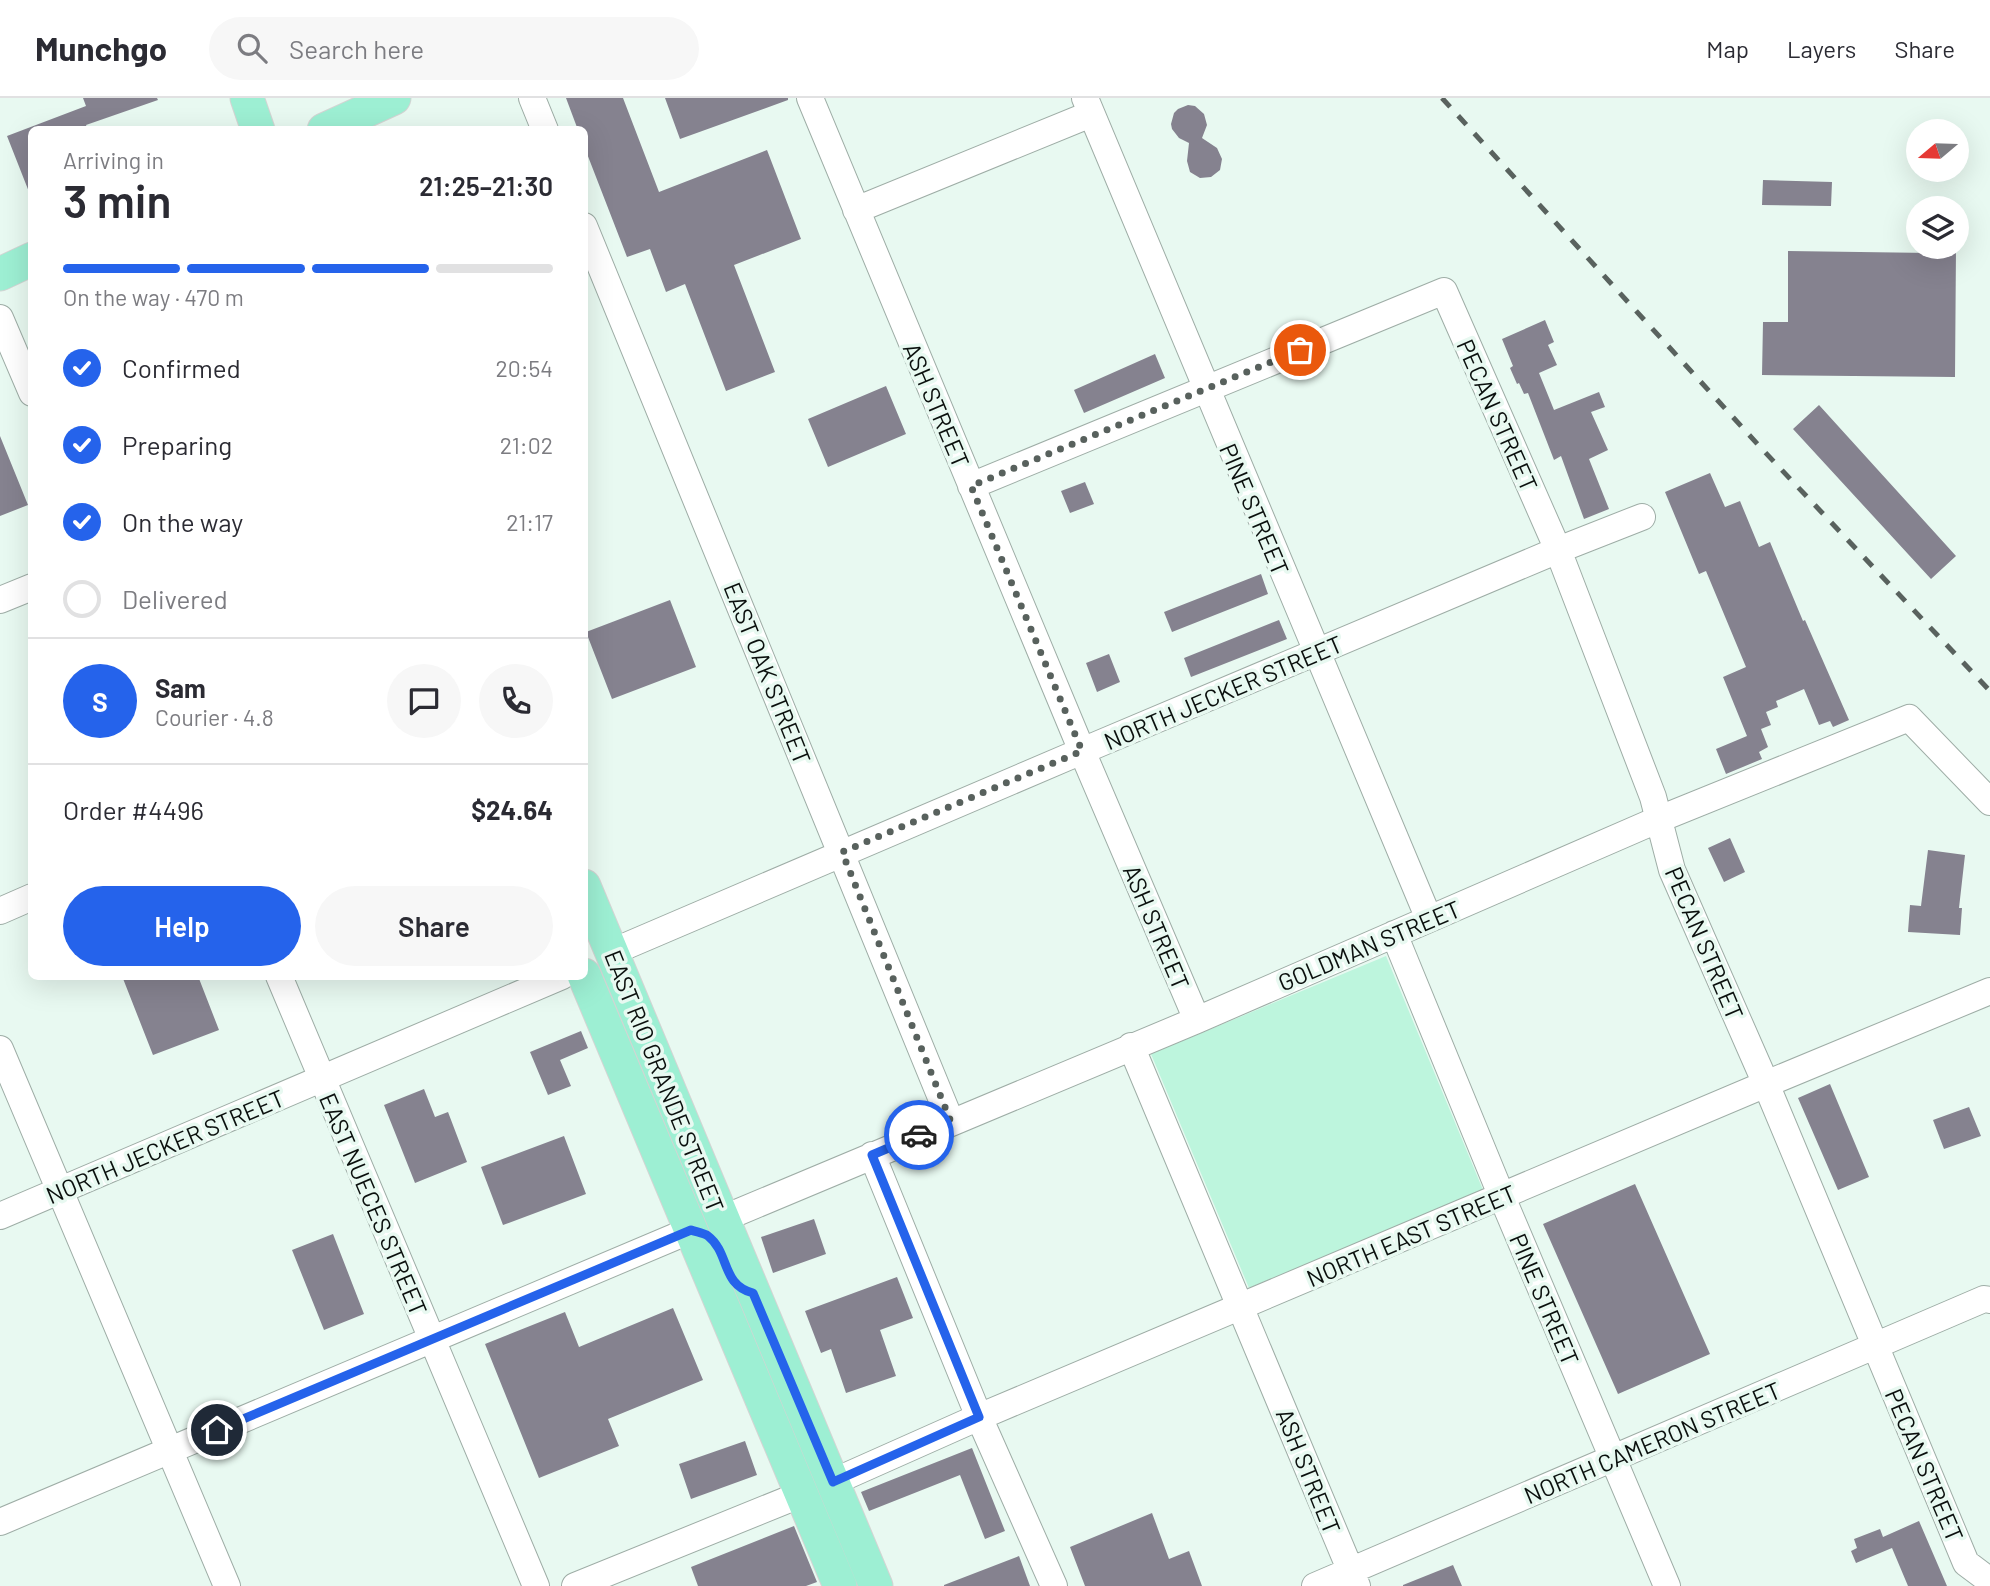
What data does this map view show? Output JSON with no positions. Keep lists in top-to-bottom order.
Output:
{
  "streets": {
    "main road": ["EAST RIO GRANDE STREET"],
    "street": [
      "ASH STREET",
      "PECAN STREET",
      "PINE STREET",
      "EAST OAK STREET",
      "NORTH JECKER STREET",
      "GOLDMAN STREET",
      "EAST NUECES STREET",
      "NORTH EAST STREET",
      "NORTH CAMERON STREET"
    ]
  },
  "crossings": [
    ["ASH STREET", "NORTH JECKER STREET"],
    ["ASH STREET", "GOLDMAN STREET"],
    ["ASH STREET", "NORTH EAST STREET"],
    ["ASH STREET", "NORTH CAMERON STREET"],
    ["PECAN STREET", "PINE STREET"],
    ["PECAN STREET", "NORTH JECKER STREET"],
    ["PECAN STREET", "GOLDMAN STREET"],
    ["PECAN STREET", "NORTH EAST STREET"],
    ["PECAN STREET", "NORTH CAMERON STREET"],
    ["PINE STREET", "NORTH JECKER STREET"],
    ["PINE STREET", "GOLDMAN STREET"],
    ["PINE STREET", "NORTH EAST STREET"],
    ["PINE STREET", "NORTH CAMERON STREET"],
    ["EAST OAK STREET", "NORTH JECKER STREET"],
    ["EAST OAK STREET", "GOLDMAN STREET"],
    ["NORTH JECKER STREET", "EAST RIO GRANDE STREET"],
    ["NORTH JECKER STREET", "EAST NUECES STREET"],
    ["GOLDMAN STREET", "EAST RIO GRANDE STREET"],
    ["EAST RIO GRANDE STREET", "NORTH EAST STREET"]
  ],
  "north": "left",
  "page": {
    "header": "Munchgo",
    "search": "Search here",
    "nav": ["Map", "Layers", "Share"],
    "heading": ["3 min", "Arriving in", "21:25–21:30"],
    "panel": [
      "Sam",
      "Courier · 4.8",
      "Order #4496",
      "$24.64"
    ],
    "bar": "On the way · 470 m",
    "list": [
      ["Confirmed", "20:54"],
      ["Preparing", "21:02"],
      ["On the way", "21:17"],
      "Delivered"
    ],
    "round": "S",
    "buttons": ["Help", "Share"]
  }
}
